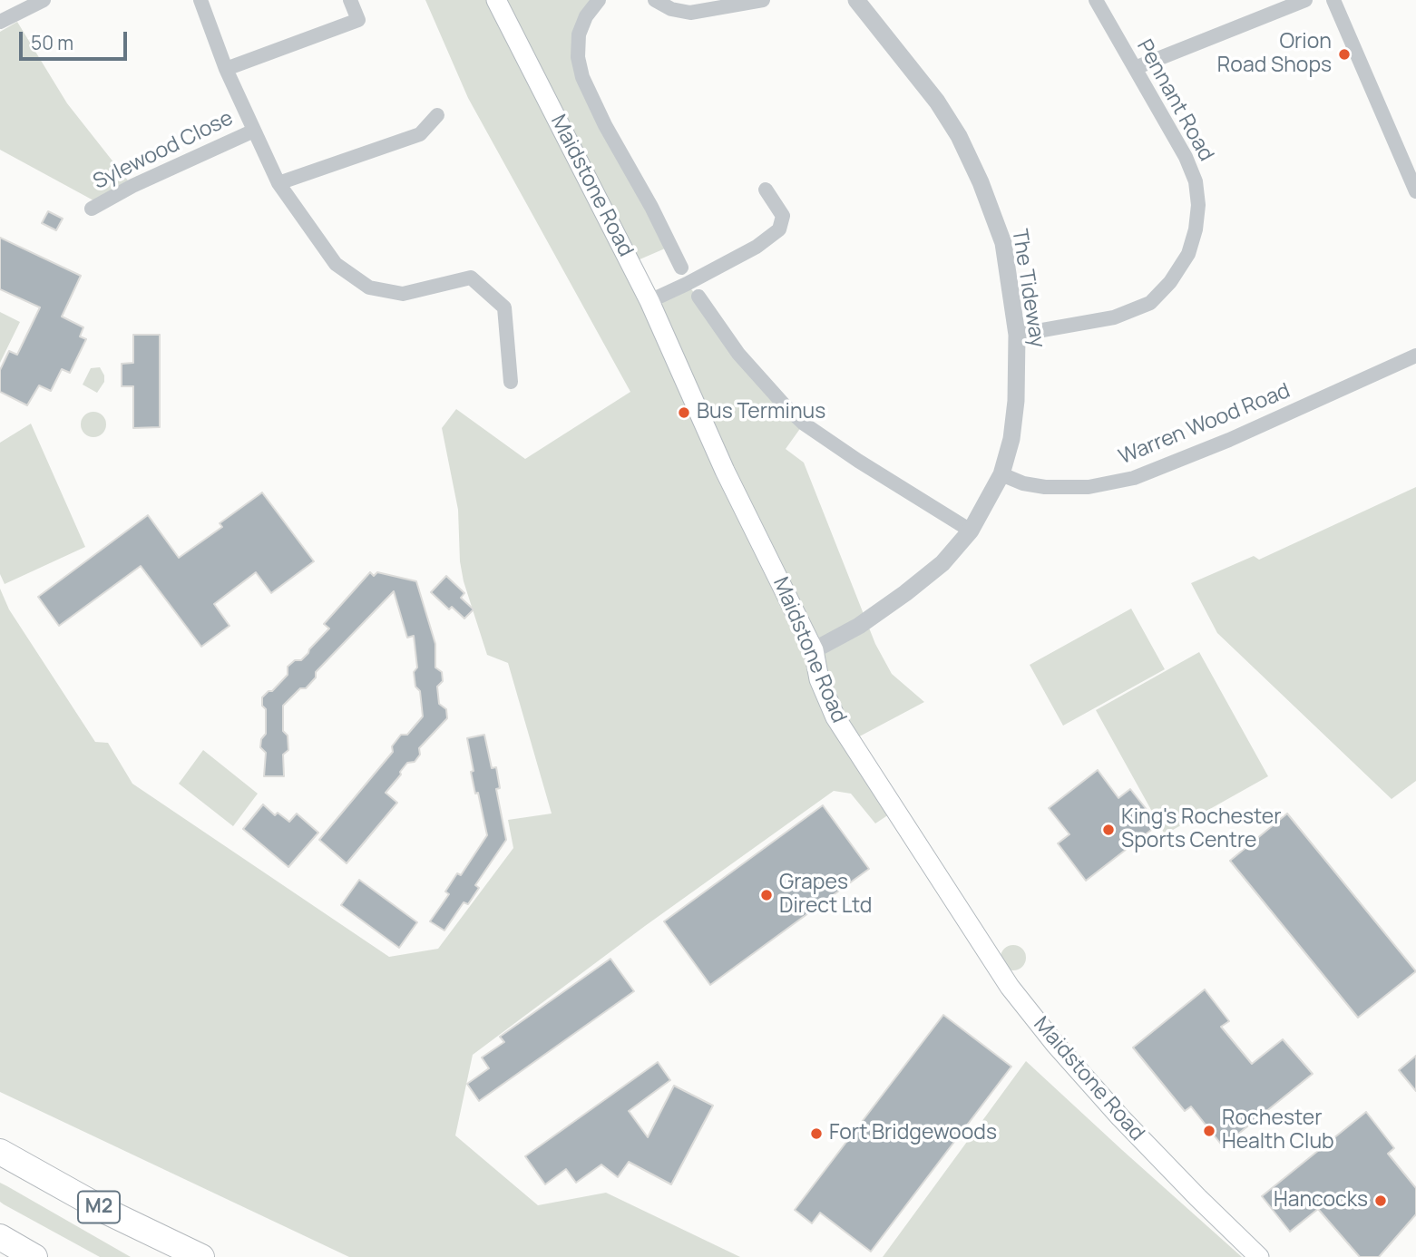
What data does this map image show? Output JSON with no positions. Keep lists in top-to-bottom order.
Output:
{
  "streets": {
    "highway": ["M2"],
    "main road": ["Maidstone Road"],
    "street": [
      "Pennant Road",
      "Sylewood Close",
      "The Tideway",
      "Warren Wood Road"
    ]
  },
  "crossings": [
    ["Pennant Road", "The Tideway"],
    ["Maidstone Road", "The Tideway"],
    ["The Tideway", "Warren Wood Road"]
  ],
  "places": [
    "Orion Road Shops",
    "Bus Terminus",
    "King's Rochester Sports Centre",
    "Grapes Direct Ltd",
    "Rochester Health Club",
    "Fort Bridgewoods",
    "Hancocks"
  ],
  "scale_bar": "50 m"
}
